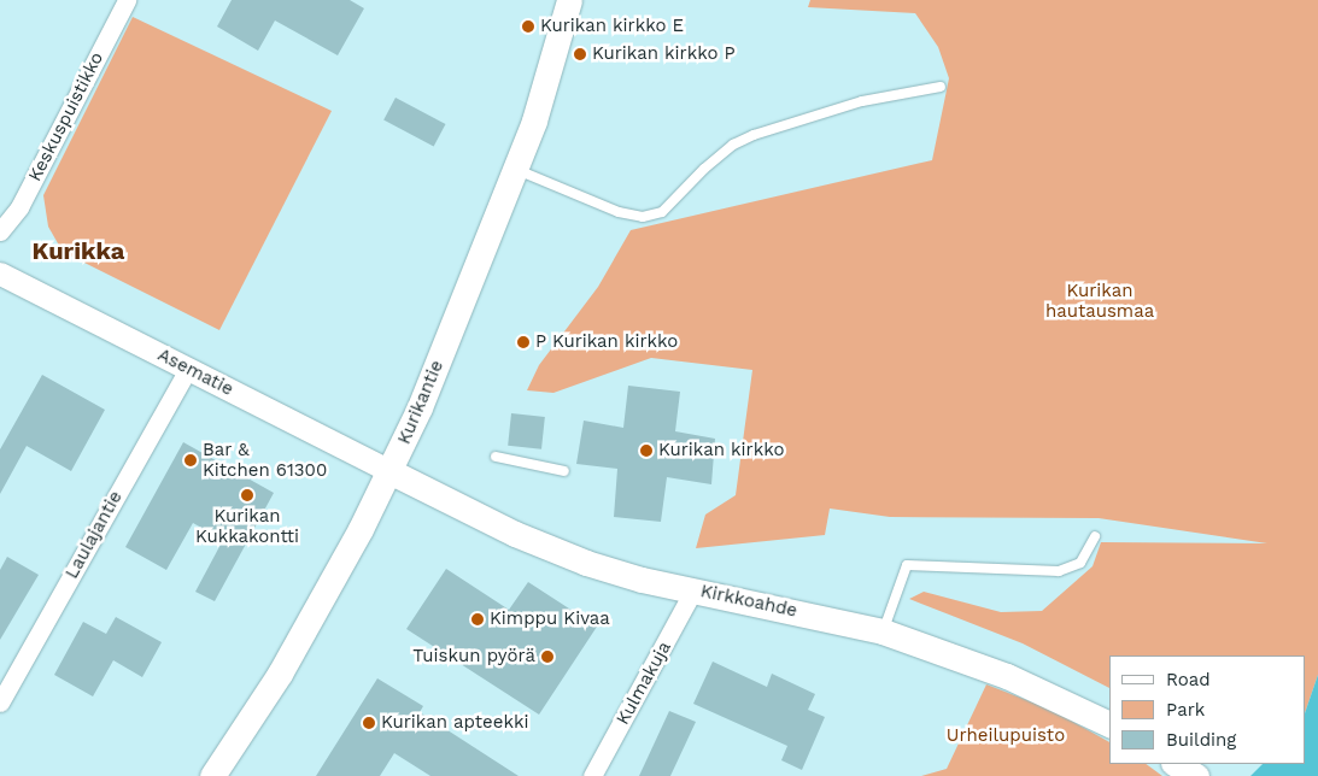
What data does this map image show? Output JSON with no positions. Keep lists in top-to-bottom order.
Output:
{
  "streets": {
    "main road": ["Kurikantie", "Kirkkoahde"],
    "street": [
      "Keskuspuistikko",
      "Asematie",
      "Laulajantie",
      "Kulmakuja"
    ]
  },
  "crossings": [
    ["Asematie", "Kurikantie"],
    ["Asematie", "Laulajantie"],
    ["Asematie", "Kirkkoahde"],
    ["Kurikantie", "Kirkkoahde"],
    ["Kirkkoahde", "Kulmakuja"]
  ],
  "districts": ["Kurikka"],
  "parks": ["Kurikan hautausmaa", "Urheilupuisto"],
  "places": [
    "Kurikan kirkko E",
    "Kurikan kirkko P",
    "P Kurikan kirkko",
    "Kurikan kirkko",
    "Bar & Kitchen 61300",
    "Kurikan Kukkakontti",
    "Kimppu Kivaa",
    "Tuiskun pyörä",
    "Kurikan apteekki"
  ],
  "legend": ["Road", "Park", "Building"]
}
